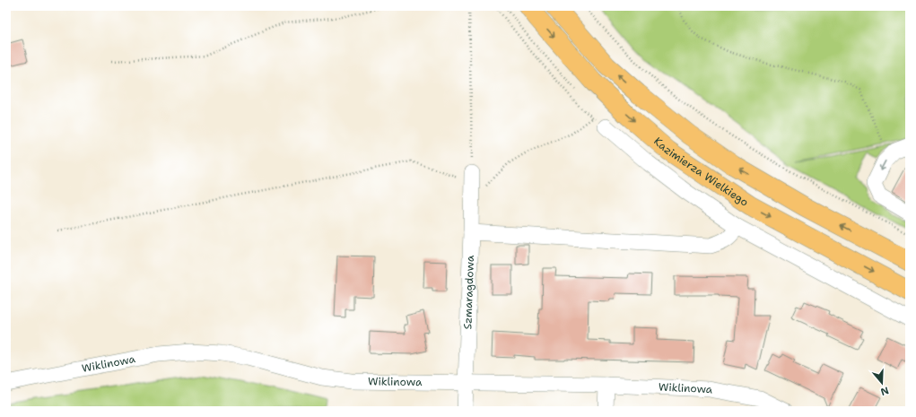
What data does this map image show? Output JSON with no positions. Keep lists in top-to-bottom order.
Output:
{
  "streets": {
    "main road": ["Kazimierza Wielkiego"],
    "street": ["Szmaragdowa", "Wiklinowa"]
  },
  "crossings": [
    ["Szmaragdowa", "Wiklinowa"]
  ],
  "north": "bottom"
}
